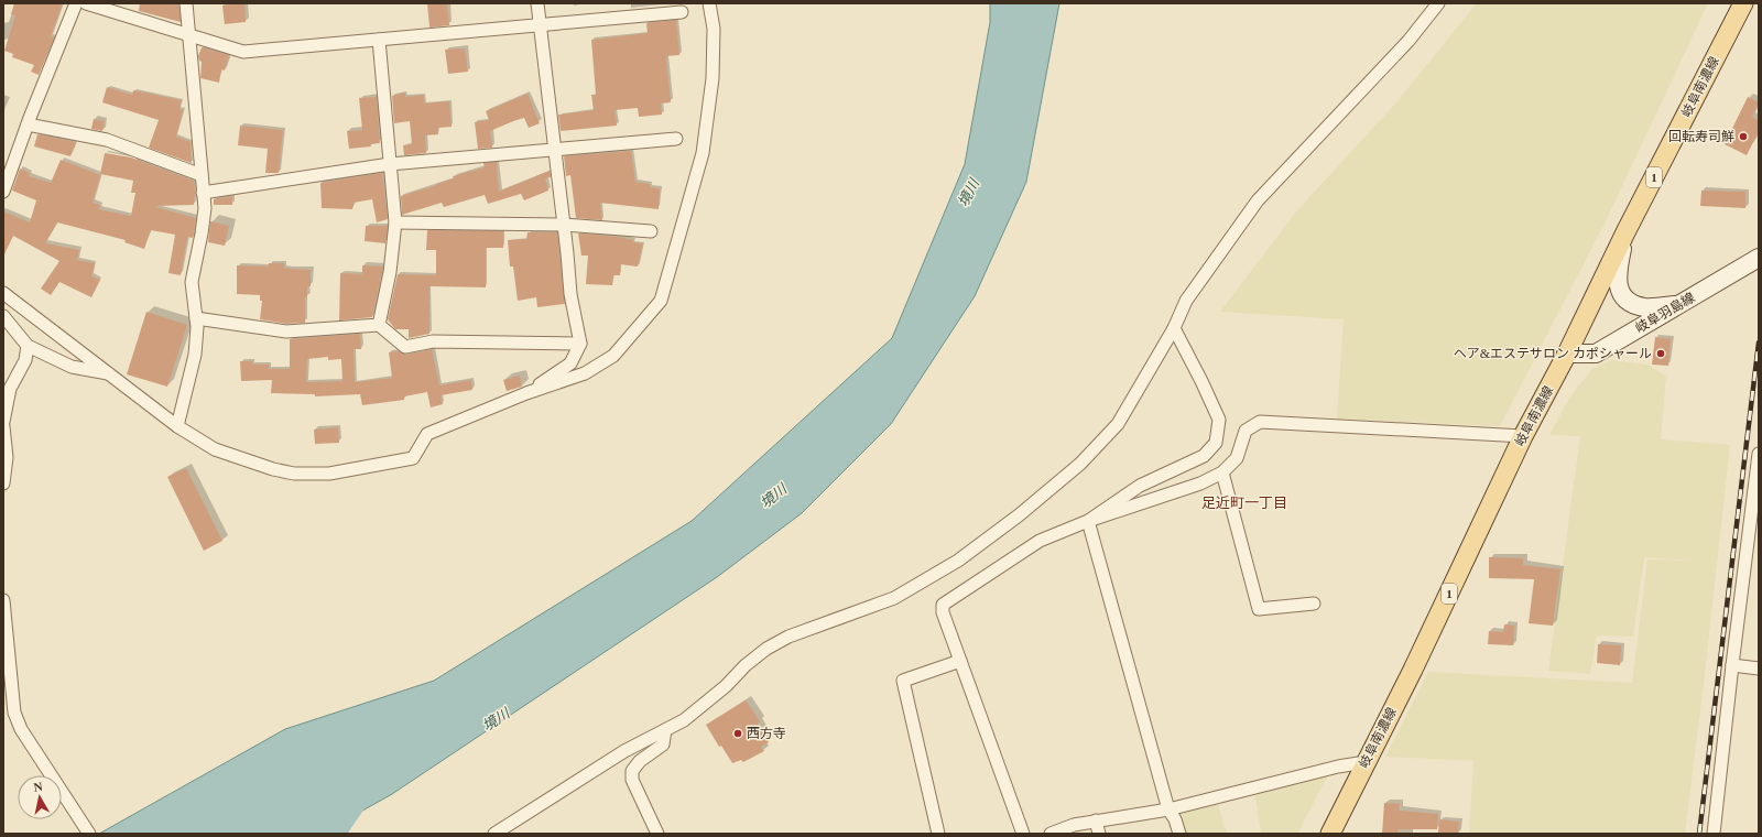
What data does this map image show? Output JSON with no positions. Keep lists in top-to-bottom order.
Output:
{
  "streets": {
    "main road": ["岐阜南濃線", "1", "岐阜羽島線"]
  },
  "crossings": [
    ["岐阜南濃線", "岐阜羽島線"]
  ],
  "districts": ["足近町一丁目"],
  "water": ["境川"],
  "places": ["回転寿司鮮", "ヘア&エステサロン カポシャール", "西方寺"],
  "north": "top"
}
